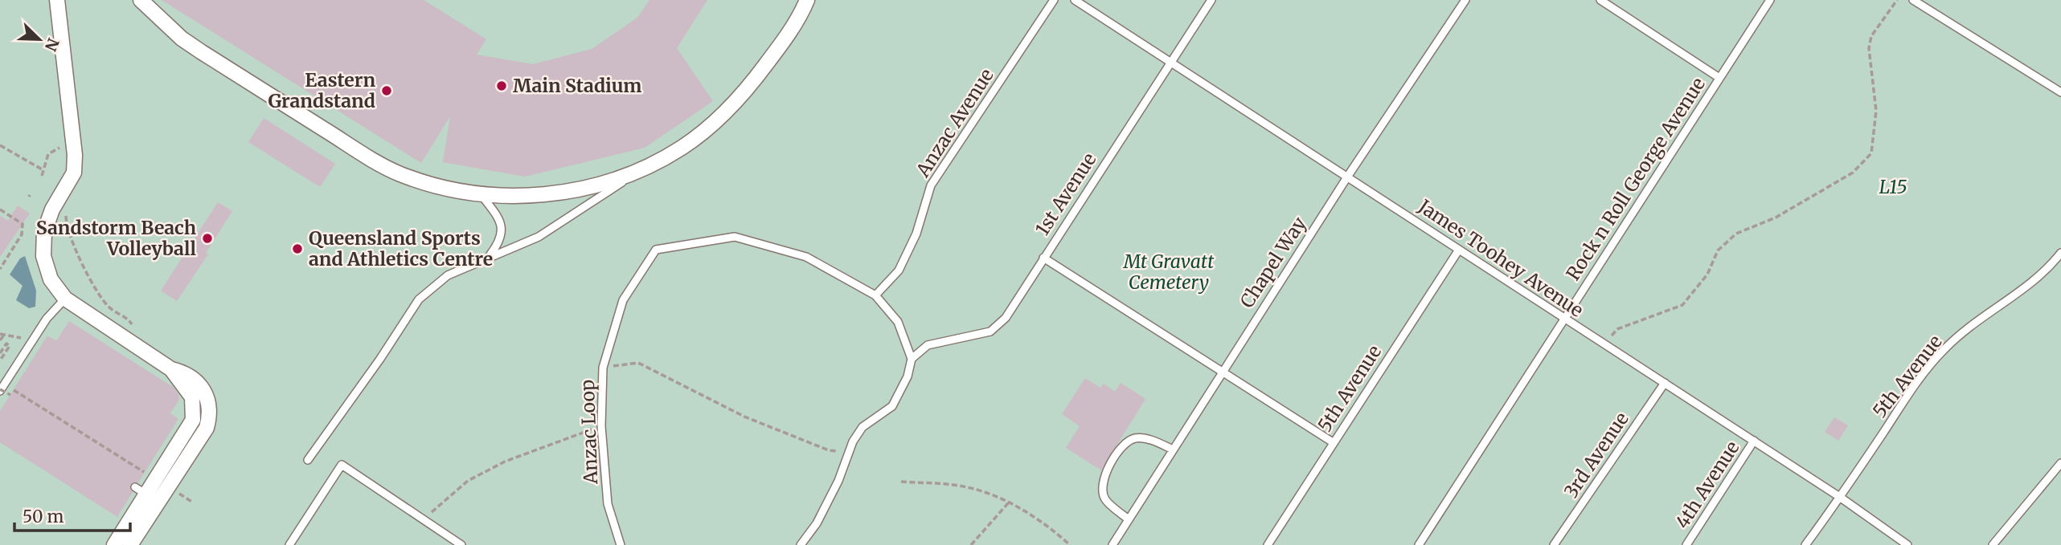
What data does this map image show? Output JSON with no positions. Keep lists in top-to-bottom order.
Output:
{
  "streets": {
    "lane": [
      "Anzac Avenue",
      "Rock n Roll George Avenue",
      "1st Avenue",
      "James Toohey Avenue",
      "Chapel Way",
      "5th Avenue",
      "Anzac Loop",
      "3rd Avenue",
      "4th Avenue"
    ]
  },
  "crossings": [
    ["Anzac Avenue", "Anzac Loop"],
    ["Rock n Roll George Avenue", "James Toohey Avenue"],
    ["1st Avenue", "James Toohey Avenue"],
    ["1st Avenue", "Anzac Loop"],
    ["James Toohey Avenue", "Chapel Way"],
    ["James Toohey Avenue", "5th Avenue"],
    ["James Toohey Avenue", "3rd Avenue"],
    ["James Toohey Avenue", "4th Avenue"]
  ],
  "parks": ["L15", "Mt Gravatt Cemetery"],
  "places": [
    "Main Stadium",
    "Eastern Grandstand",
    "Sandstorm Beach Volleyball",
    "Queensland Sports and Athletics Centre"
  ],
  "scale_bar": "50 m",
  "north": "bottom right"
}
